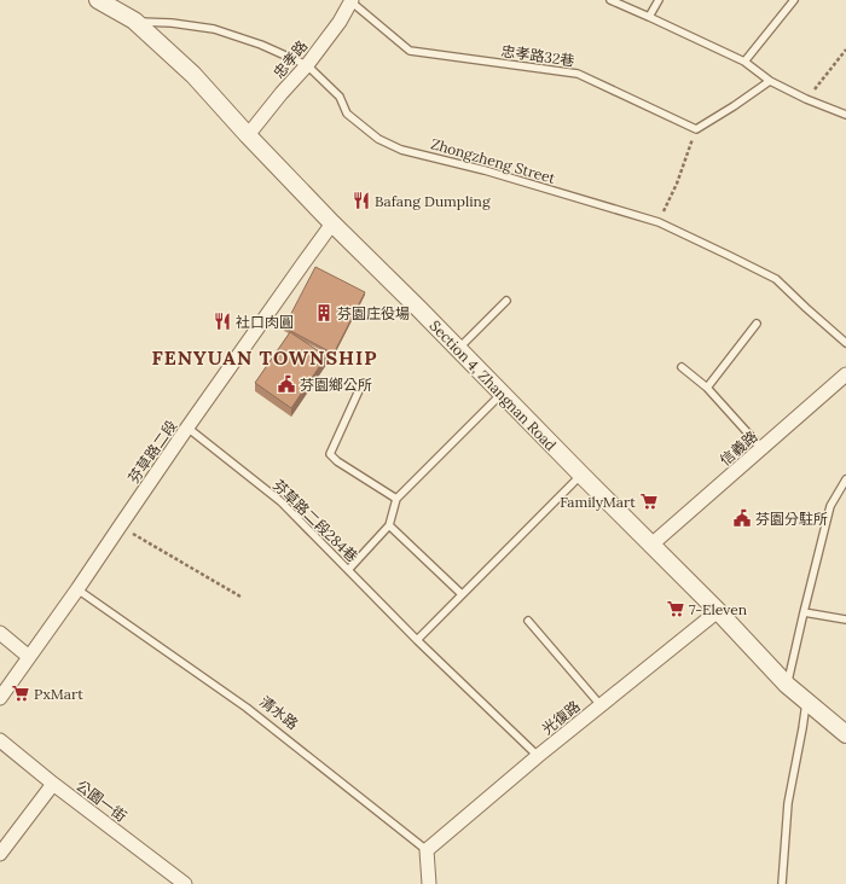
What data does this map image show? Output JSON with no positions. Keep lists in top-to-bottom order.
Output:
{
  "streets": {
    "street": [
      "忠孝路",
      "Section 4, Zhangnan Road",
      "信義路",
      "芬草路二段",
      "光復路",
      "公園一街"
    ],
    "lane": [
      "忠孝路32巷",
      "Zhongzheng Street",
      "芬草路二段284巷",
      "清水路"
    ]
  },
  "crossings": [
    ["忠孝路32巷", "忠孝路"],
    ["忠孝路", "Zhongzheng Street"],
    ["忠孝路", "Section 4, Zhangnan Road"],
    ["Zhongzheng Street", "Section 4, Zhangnan Road"],
    ["Section 4, Zhangnan Road", "信義路"],
    ["Section 4, Zhangnan Road", "芬草路二段"],
    ["Section 4, Zhangnan Road", "光復路"],
    ["芬草路二段", "芬草路二段284巷"],
    ["芬草路二段", "清水路"],
    ["芬草路二段284巷", "光復路"],
    ["清水路", "光復路"]
  ],
  "districts": ["FENYUAN TOWNSHIP"],
  "places": {
    "restaurant": ["Bafang Dumpling", "社口肉圓"],
    "building": ["芬園庄役場"],
    "public building": ["芬園鄉公所", "芬園分駐所"],
    "supermarket": ["FamilyMart", "7-Eleven", "PxMart"]
  }
}
